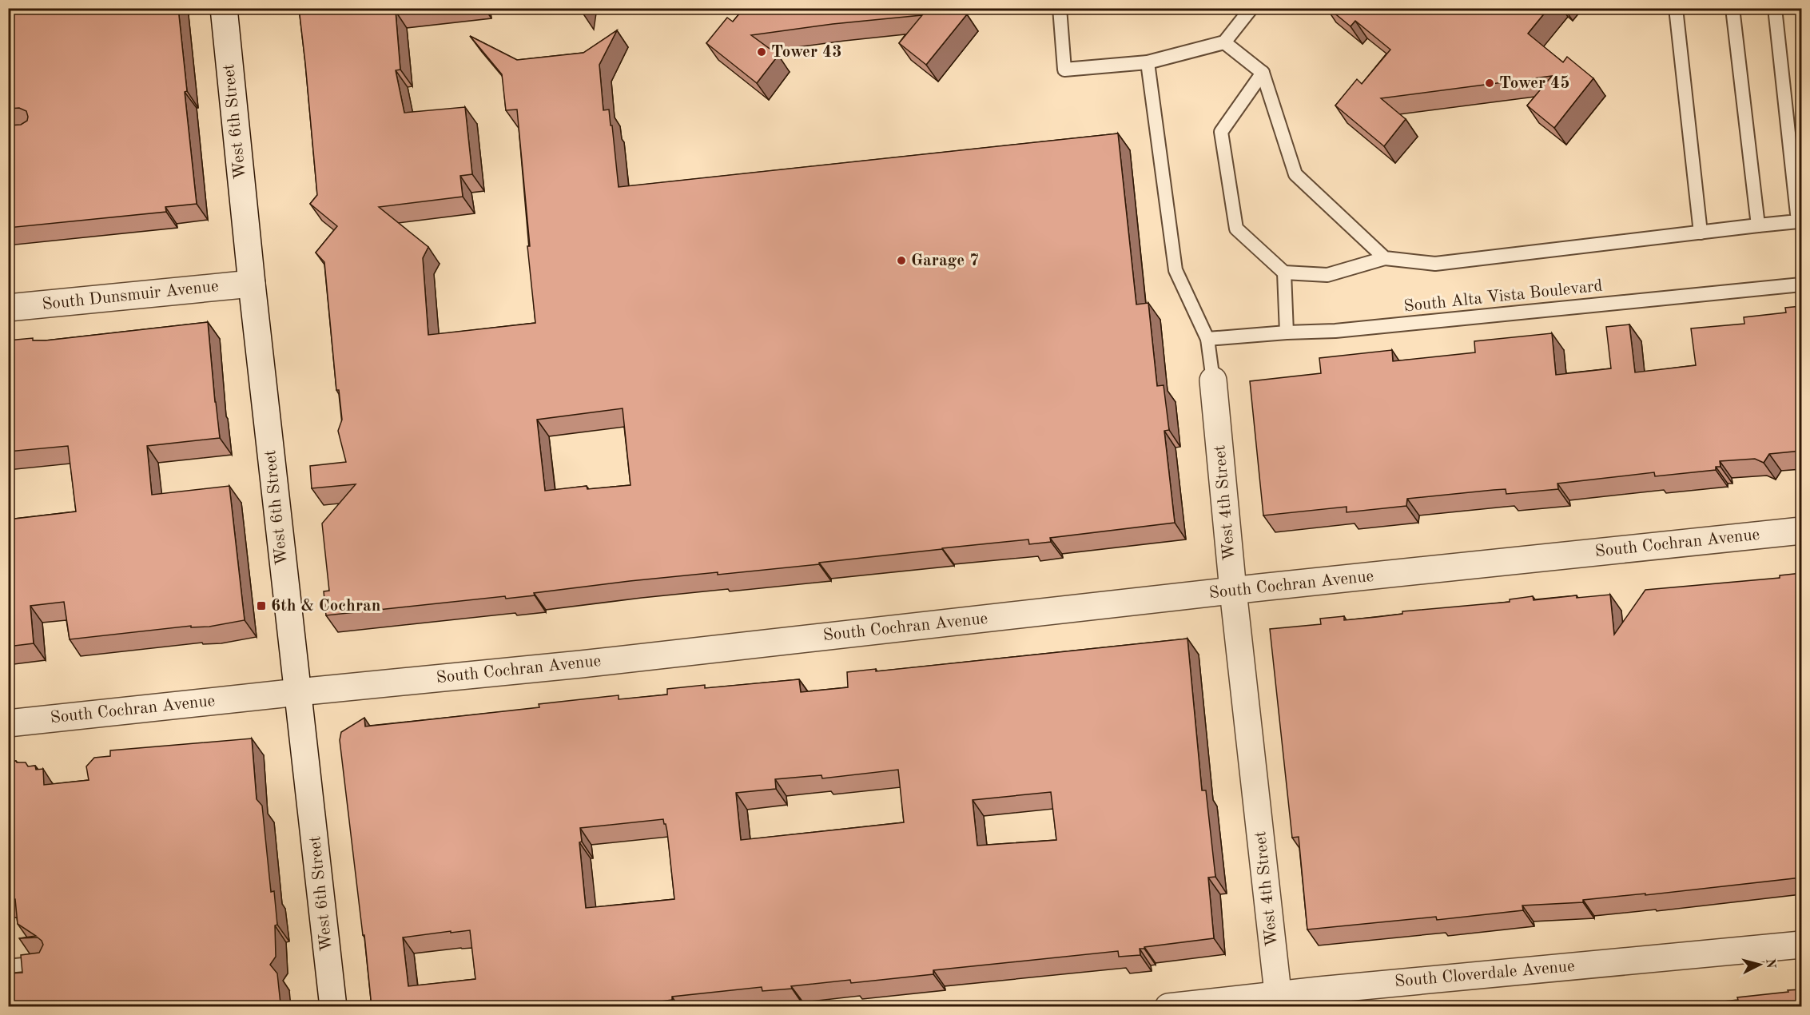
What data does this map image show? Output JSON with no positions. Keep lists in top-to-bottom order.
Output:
{
  "streets": {
    "street": [
      "West 6th Street",
      "South Dunsmuir Avenue",
      "West 4th Street",
      "South Cochran Avenue",
      "South Cloverdale Avenue"
    ],
    "lane": ["South Alta Vista Boulevard"]
  },
  "crossings": [
    ["West 6th Street", "South Dunsmuir Avenue"],
    ["West 6th Street", "South Cochran Avenue"],
    ["South Alta Vista Boulevard", "West 4th Street"],
    ["West 4th Street", "South Cochran Avenue"],
    ["West 4th Street", "South Cloverdale Avenue"]
  ],
  "places": {
    "other": ["Tower 43", "Tower 45", "Garage 7"],
    "transit": ["6th & Cochran"]
  },
  "north": "right"
}
